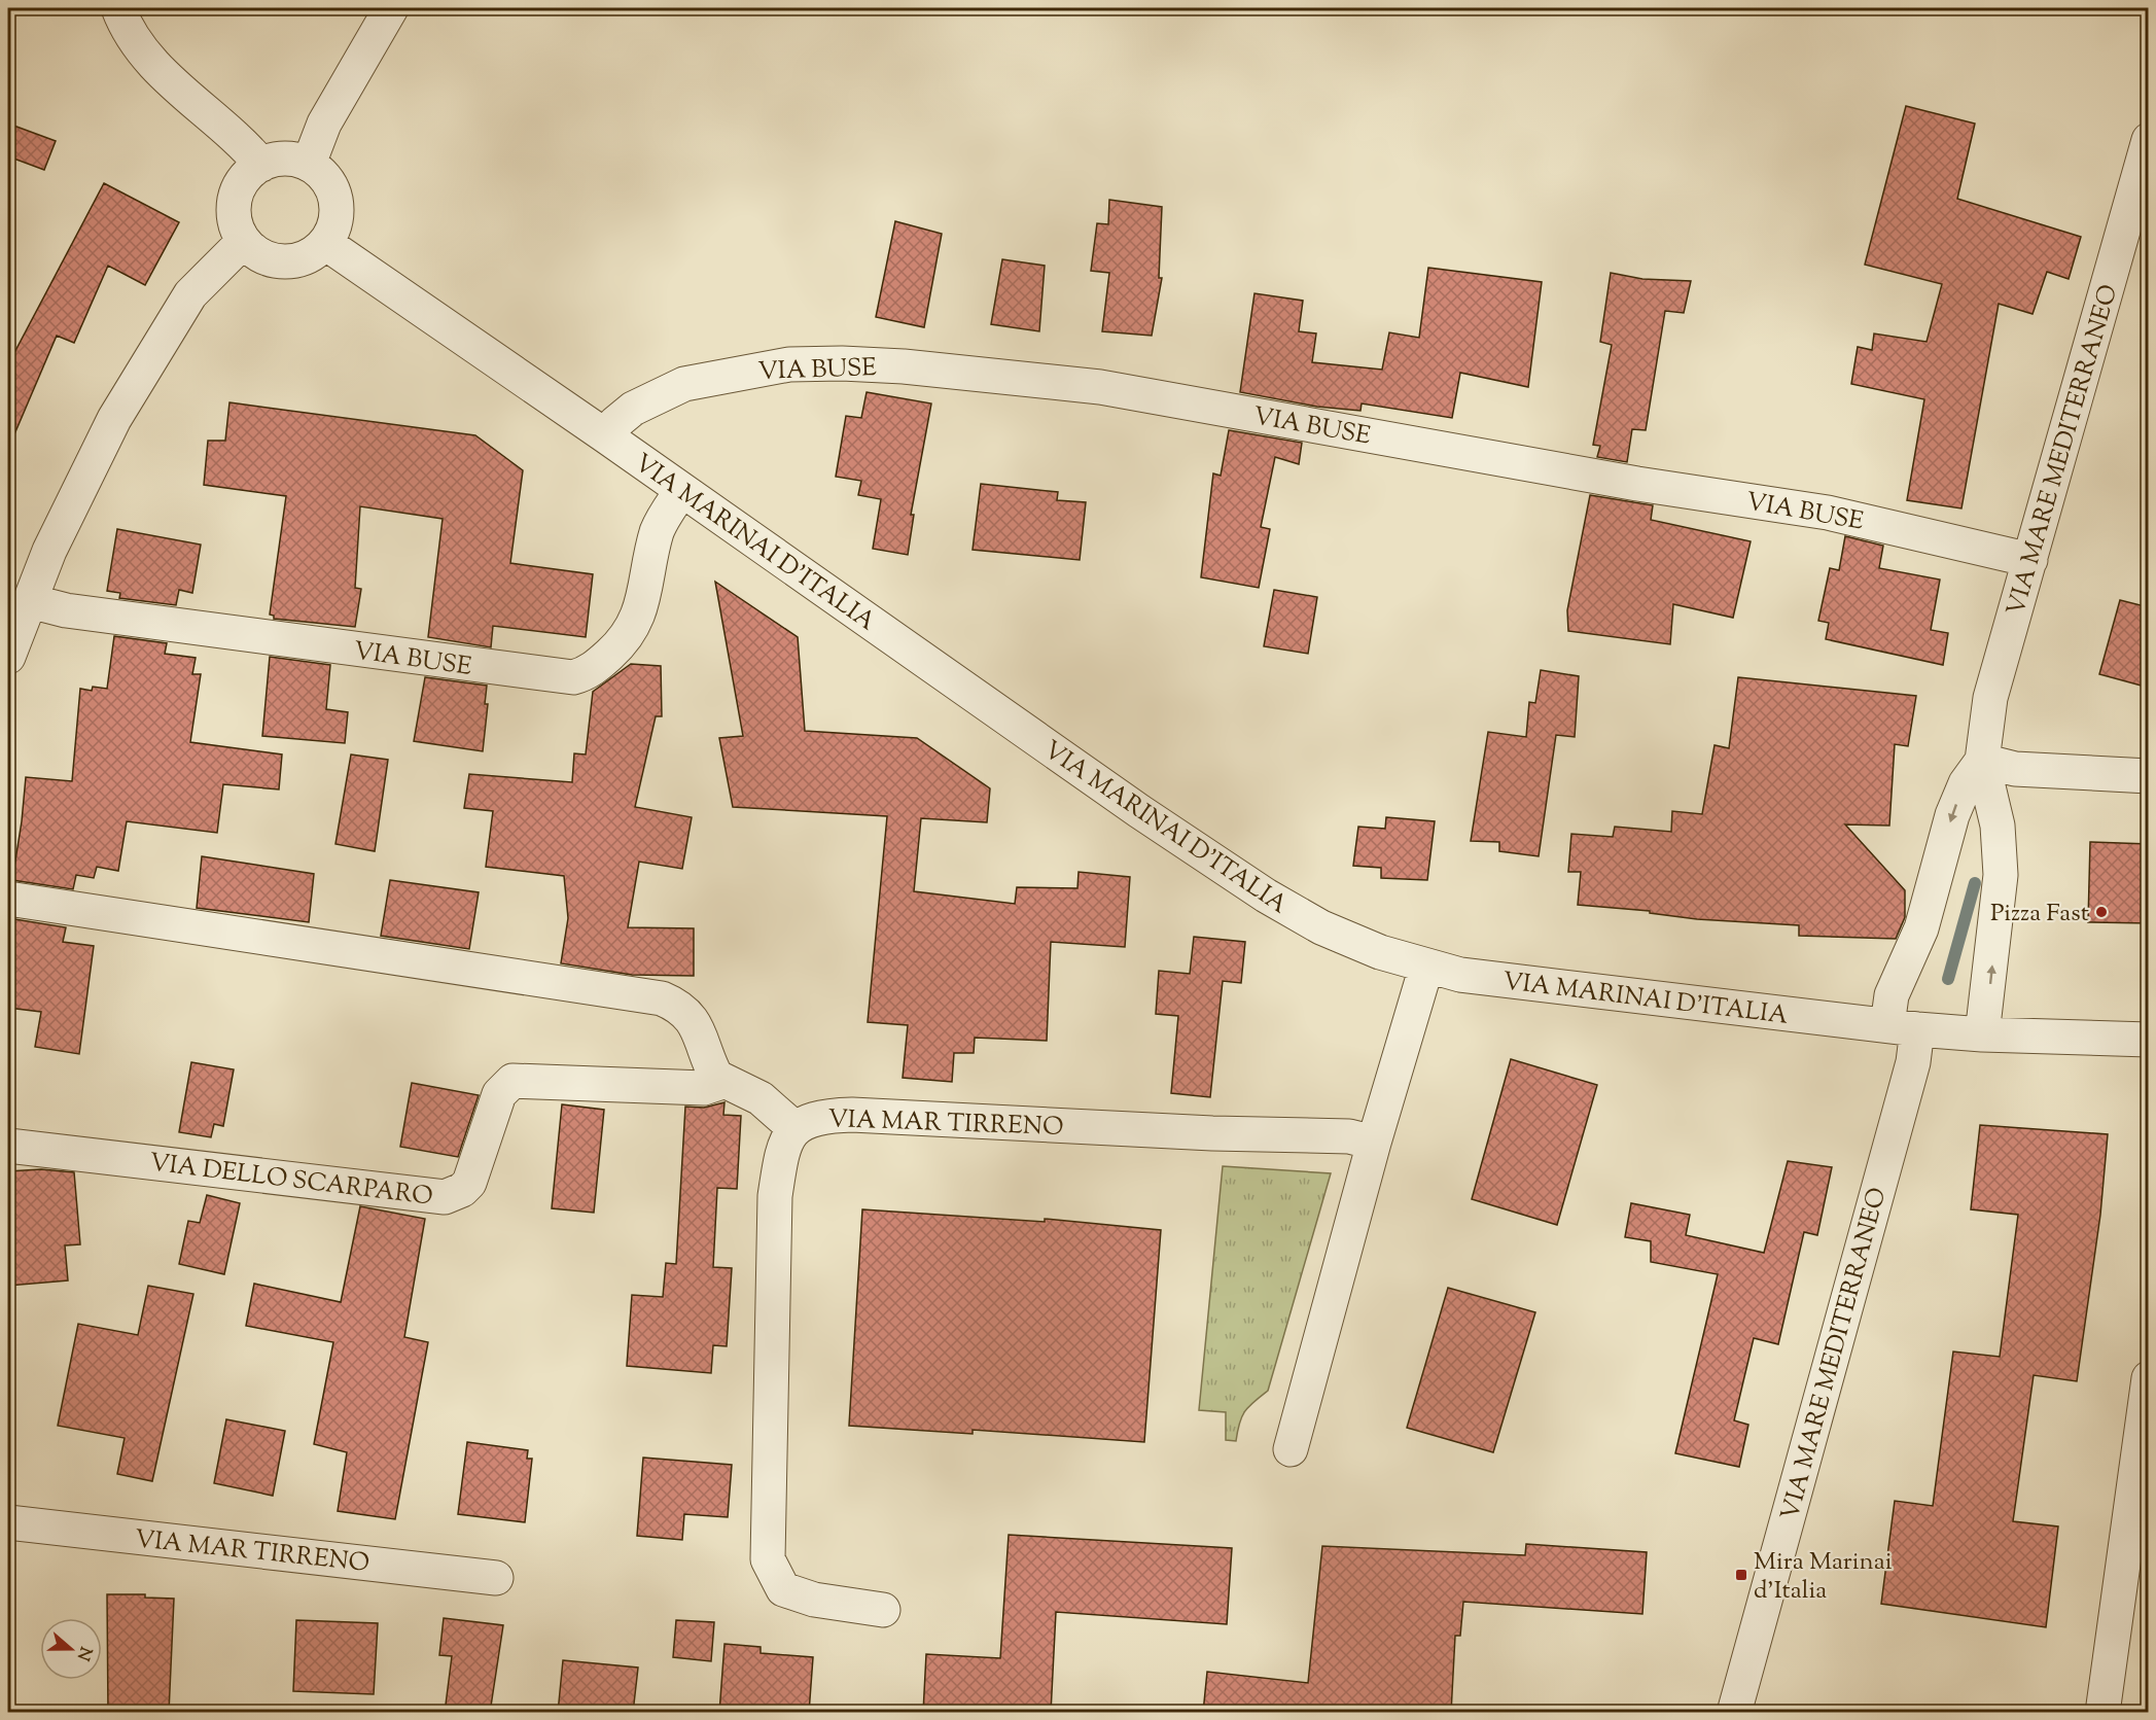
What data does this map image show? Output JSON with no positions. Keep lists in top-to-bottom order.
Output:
{
  "streets": {
    "street": [
      "VIA BUSE",
      "VIA MARE MEDITERRANEO",
      "VIA MARINAI D'ITALIA",
      "VIA MAR TIRRENO",
      "VIA DELLO SCARPARO"
    ]
  },
  "crossings": [
    ["VIA BUSE", "VIA MARE MEDITERRANEO"],
    ["VIA BUSE", "VIA MARINAI D'ITALIA"],
    ["VIA MARE MEDITERRANEO", "VIA MARINAI D'ITALIA"]
  ],
  "places": {
    "other": ["Pizza Fast"],
    "transit": ["Mira Marinai d'Italia"]
  },
  "north": "right"
}
